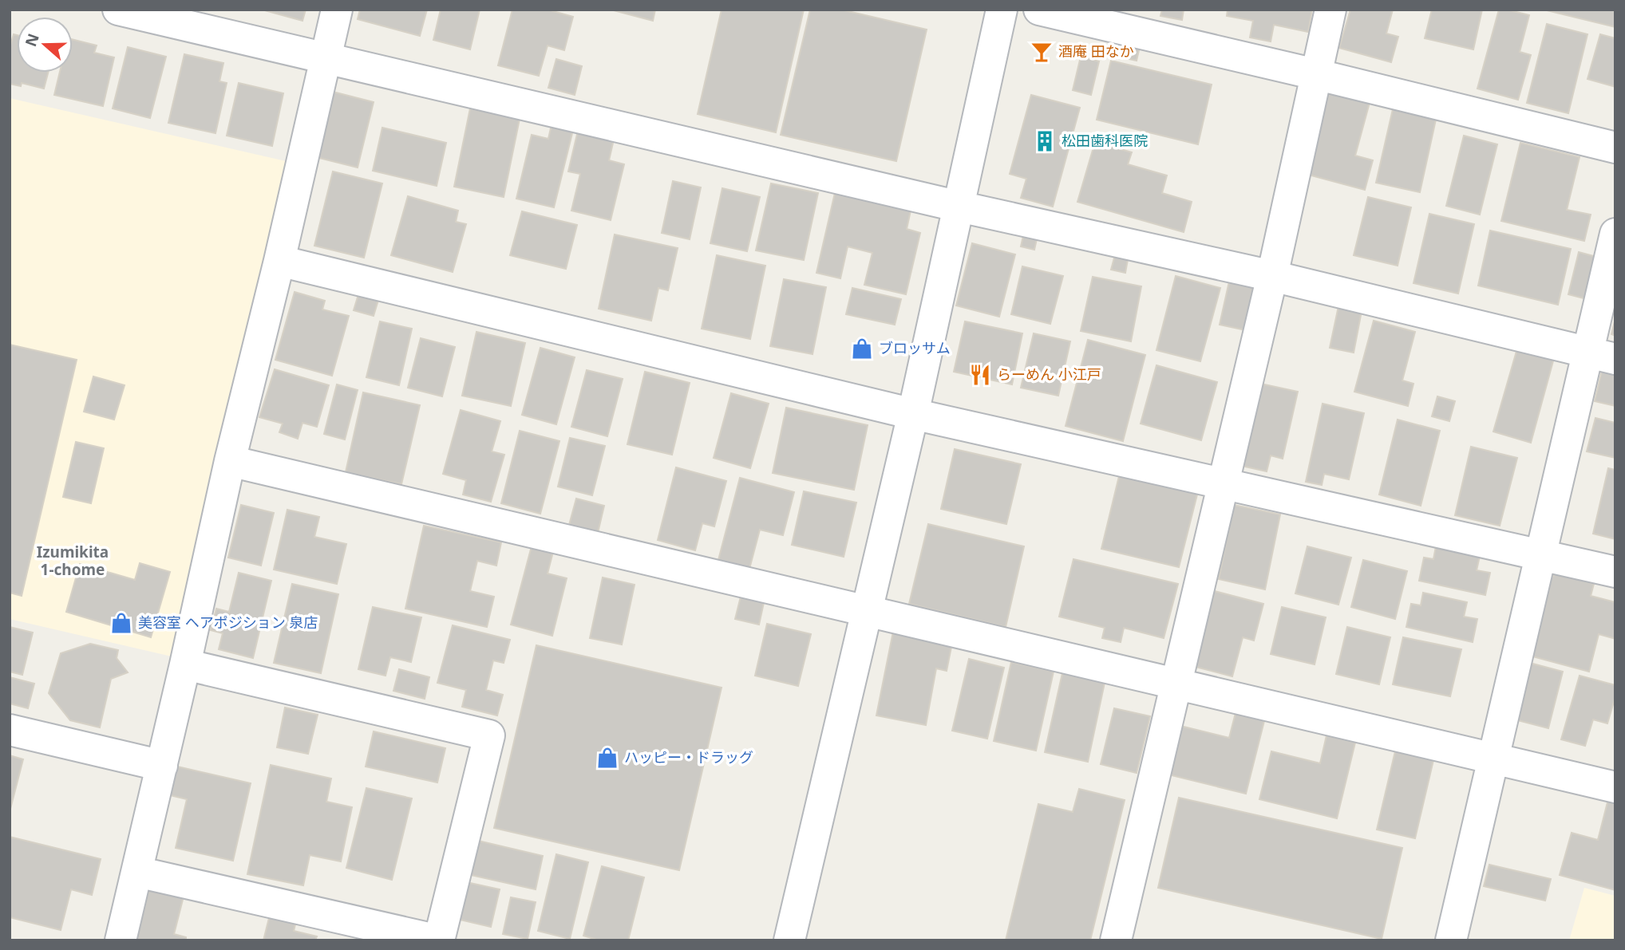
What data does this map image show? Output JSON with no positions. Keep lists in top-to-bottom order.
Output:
{
  "districts": ["Izumikita 1-chome"],
  "places": {
    "bar": ["酒庵 田なか"],
    "building": ["松田歯科医院"],
    "shop": ["ブロッサム", "美容室 ヘアポジション 泉店", "ハッピー・ドラッグ"],
    "restaurant": ["らーめん 小江戸"]
  },
  "north": "left"
}
